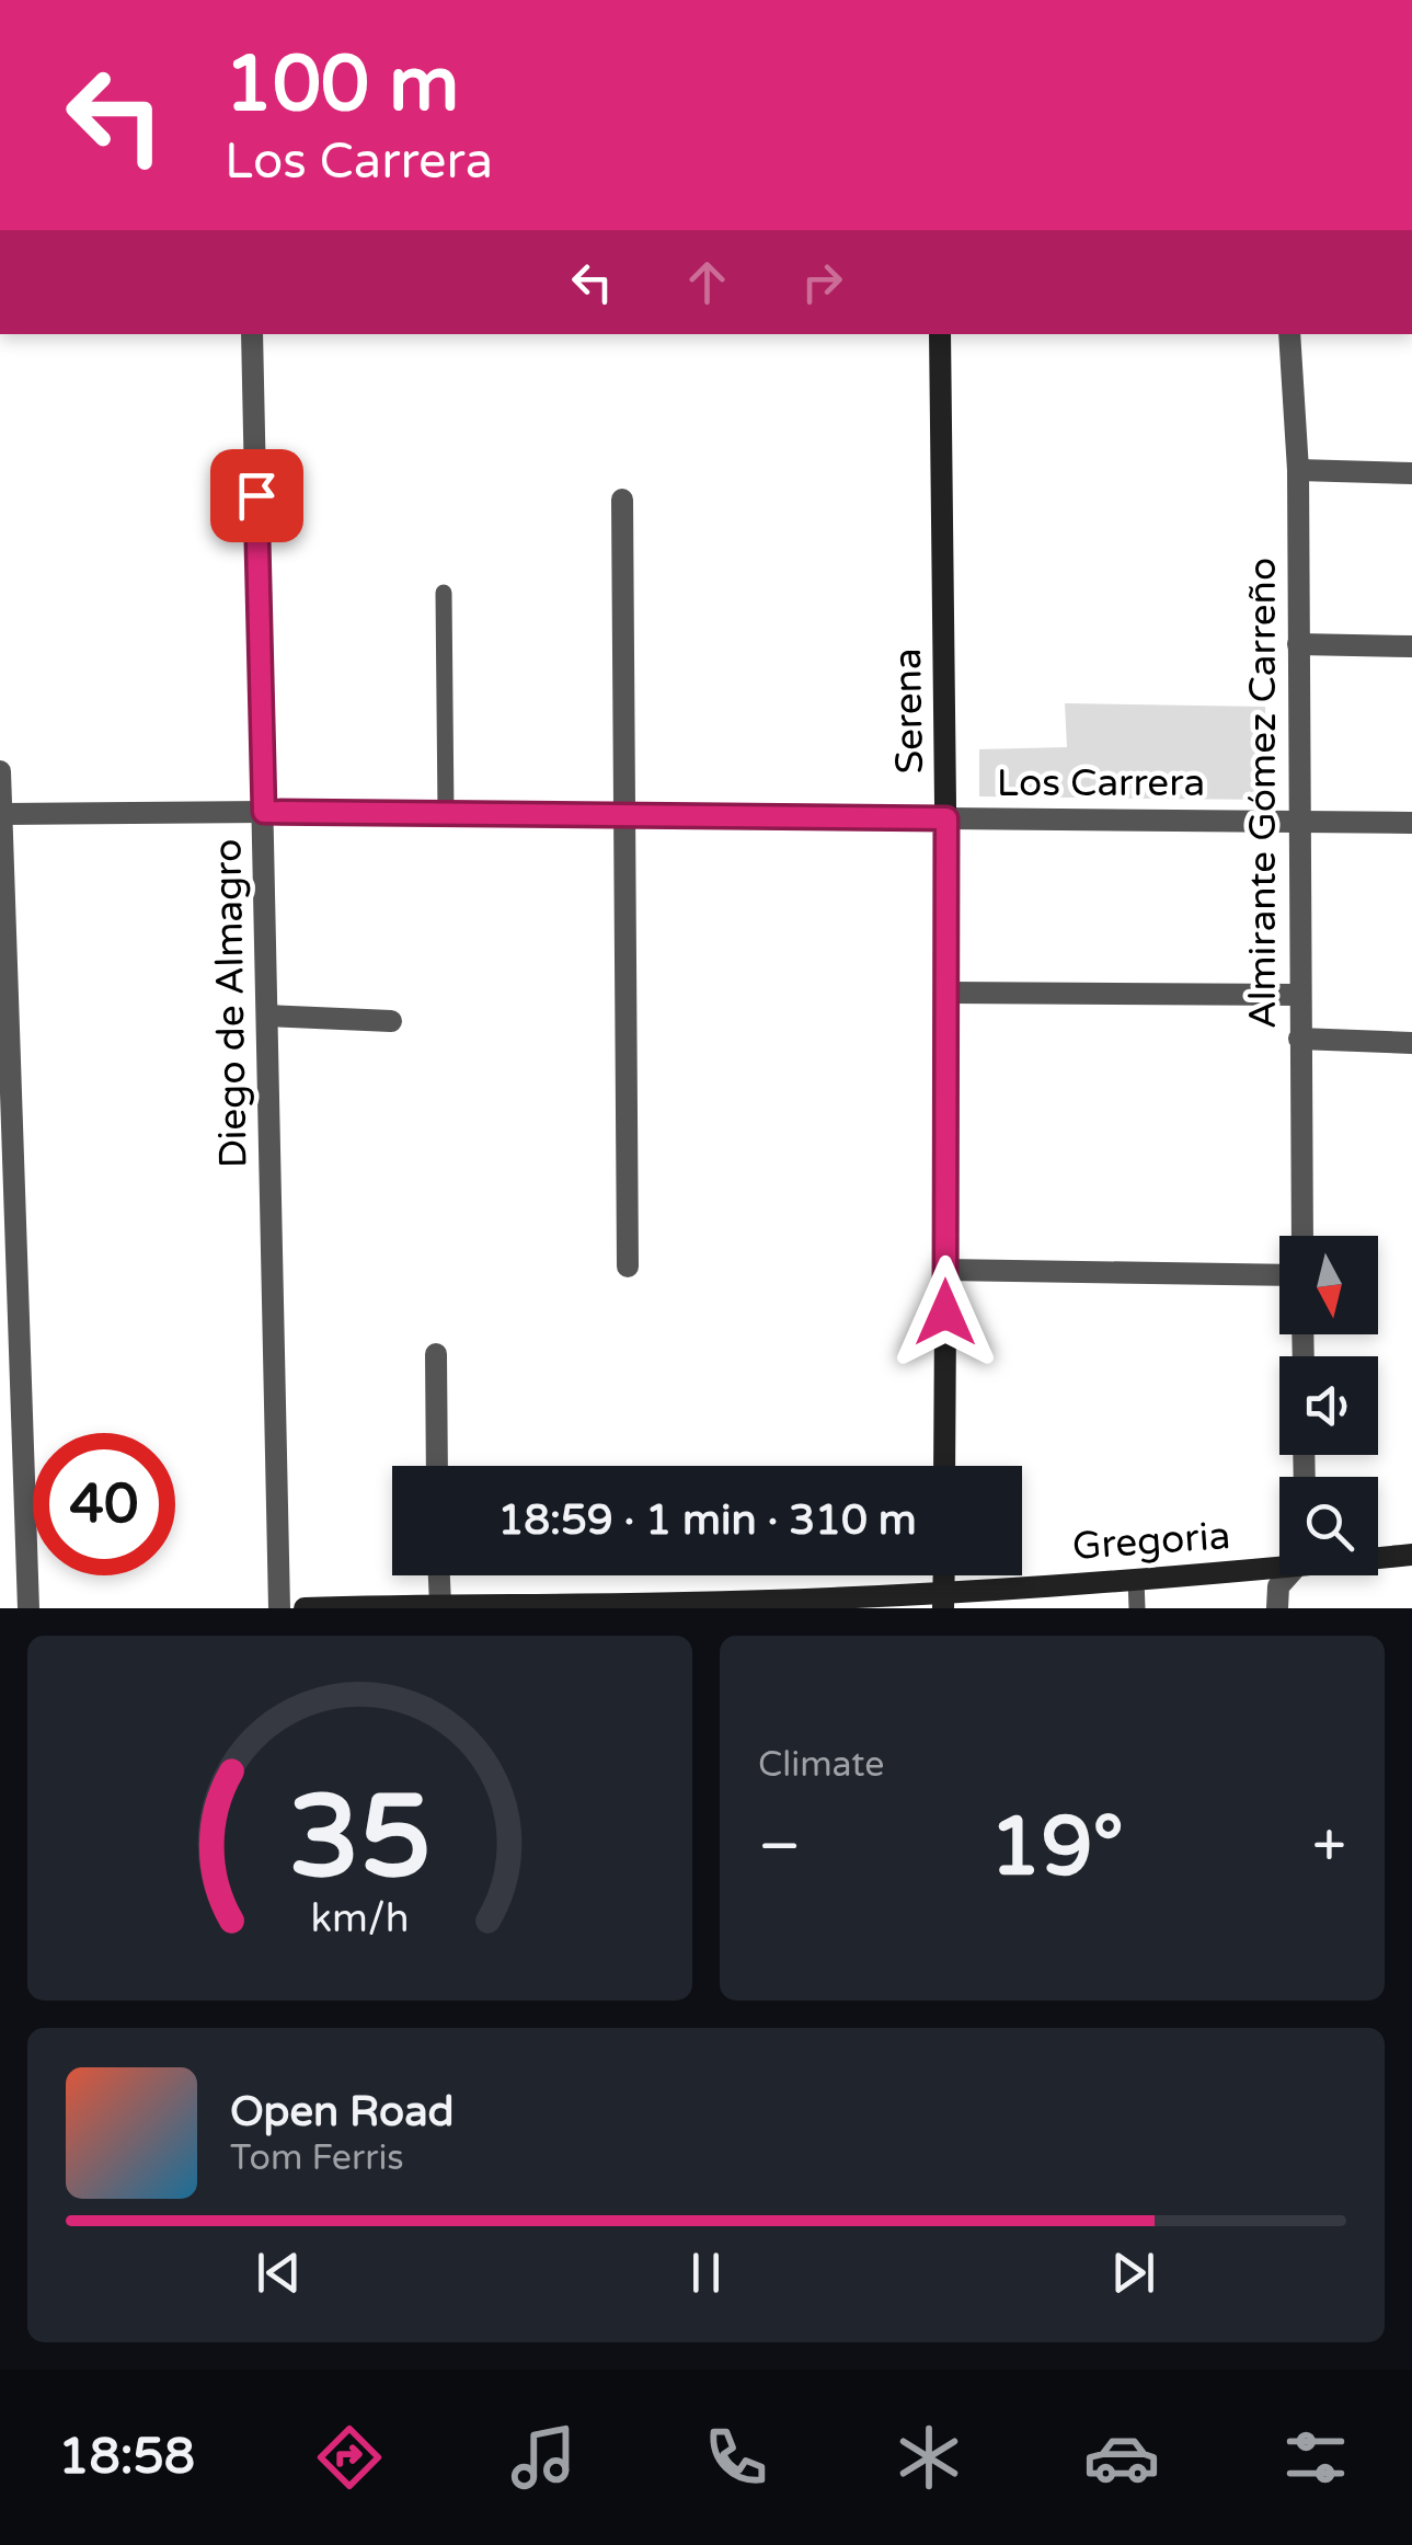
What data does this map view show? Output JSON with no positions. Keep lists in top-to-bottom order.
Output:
{
  "streets": {
    "street": [
      "Serena",
      "Los Carrera",
      "Almirante Gómez Carreño",
      "Diego de Almagro",
      "Gregoria"
    ]
  },
  "crossings": [
    ["Serena", "Los Carrera"],
    ["Los Carrera", "Almirante Gómez Carreño"],
    ["Los Carrera", "Diego de Almagro"]
  ],
  "north": "bottom",
  "page": {
    "turn": ["100 m", "Los Carrera"],
    "limit": "40",
    "trip": "18:59 · 1 min · 310 m",
    "tile": "Climate",
    "heat": ["−", "19°", "+"],
    "song": ["Open Road", "Tom Ferris"],
    "tabs": "18:58",
    "gauge": ["35", "km/h"]
  }
}
